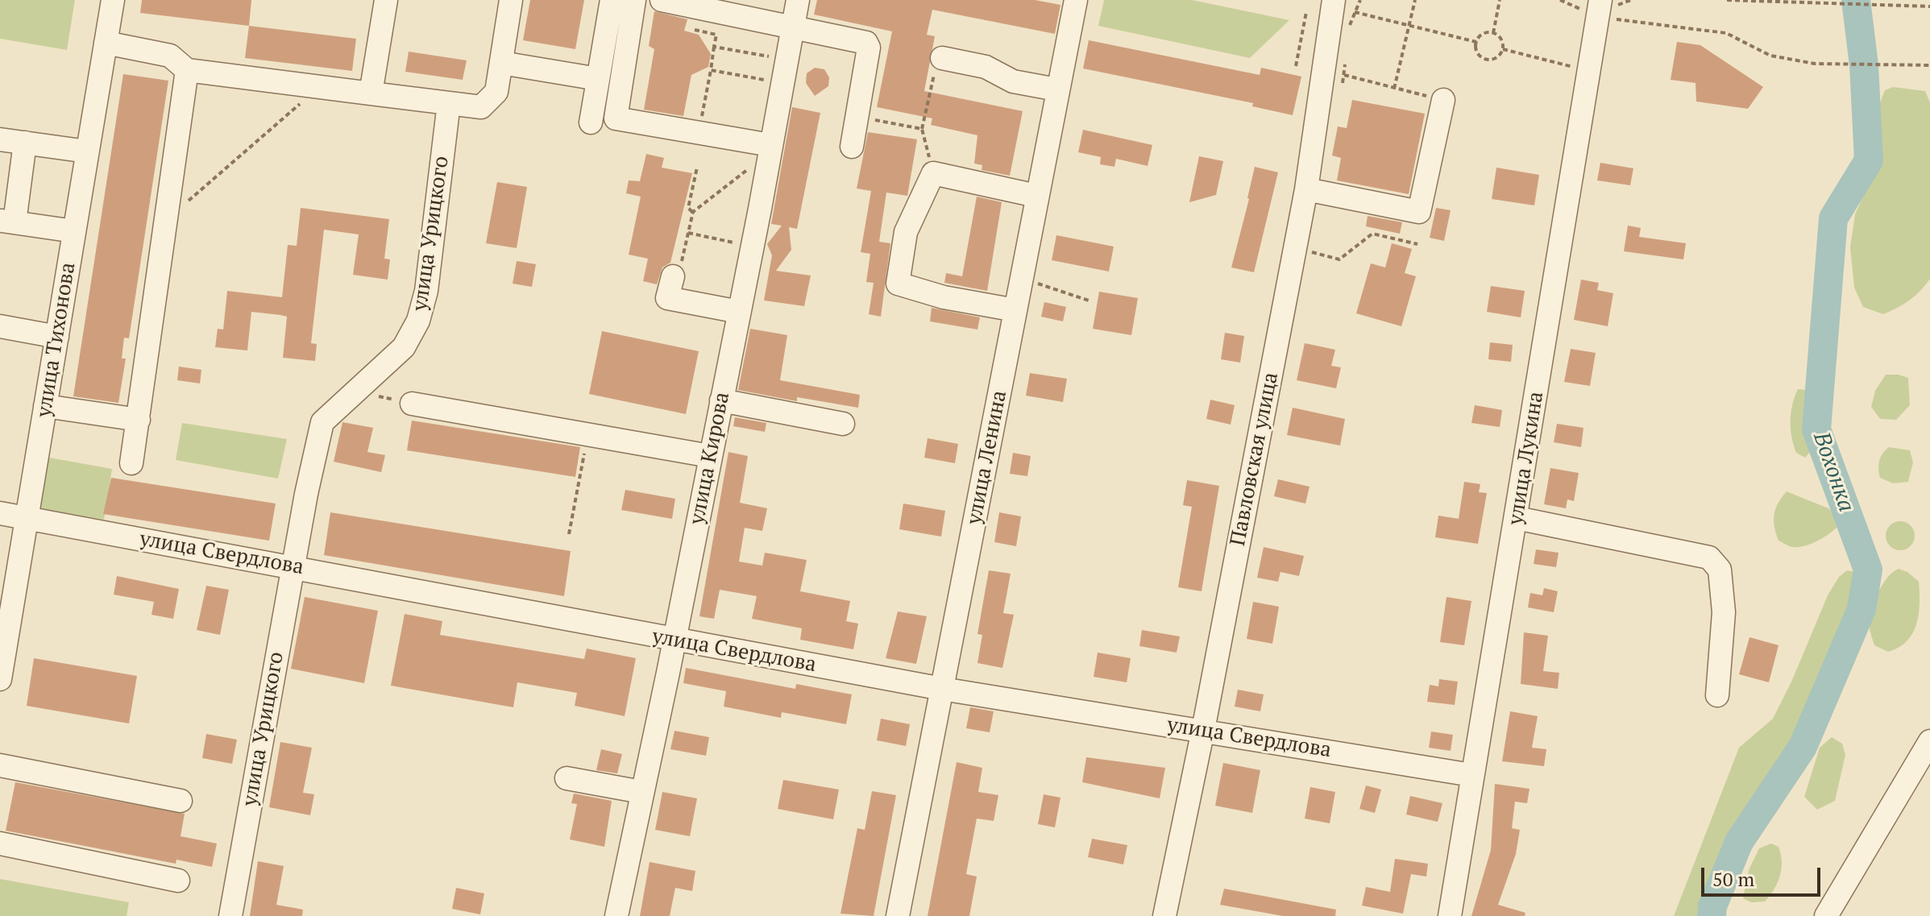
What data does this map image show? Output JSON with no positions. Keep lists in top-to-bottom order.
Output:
{
  "streets": {
    "street": [
      "улица Урицкого",
      "улица Тихонова",
      "улица Ленина",
      "улица Кирова",
      "улица Лукина",
      "Павловская улица",
      "улица Свердлова"
    ]
  },
  "crossings": [
    ["улица Урицкого", "улица Свердлова"],
    ["улица Тихонова", "улица Свердлова"],
    ["улица Ленина", "улица Свердлова"],
    ["улица Кирова", "улица Свердлова"],
    ["улица Лукина", "улица Свердлова"],
    ["Павловская улица", "улица Свердлова"]
  ],
  "water": ["Вохонка"],
  "scale_bar": "50 m"
}
